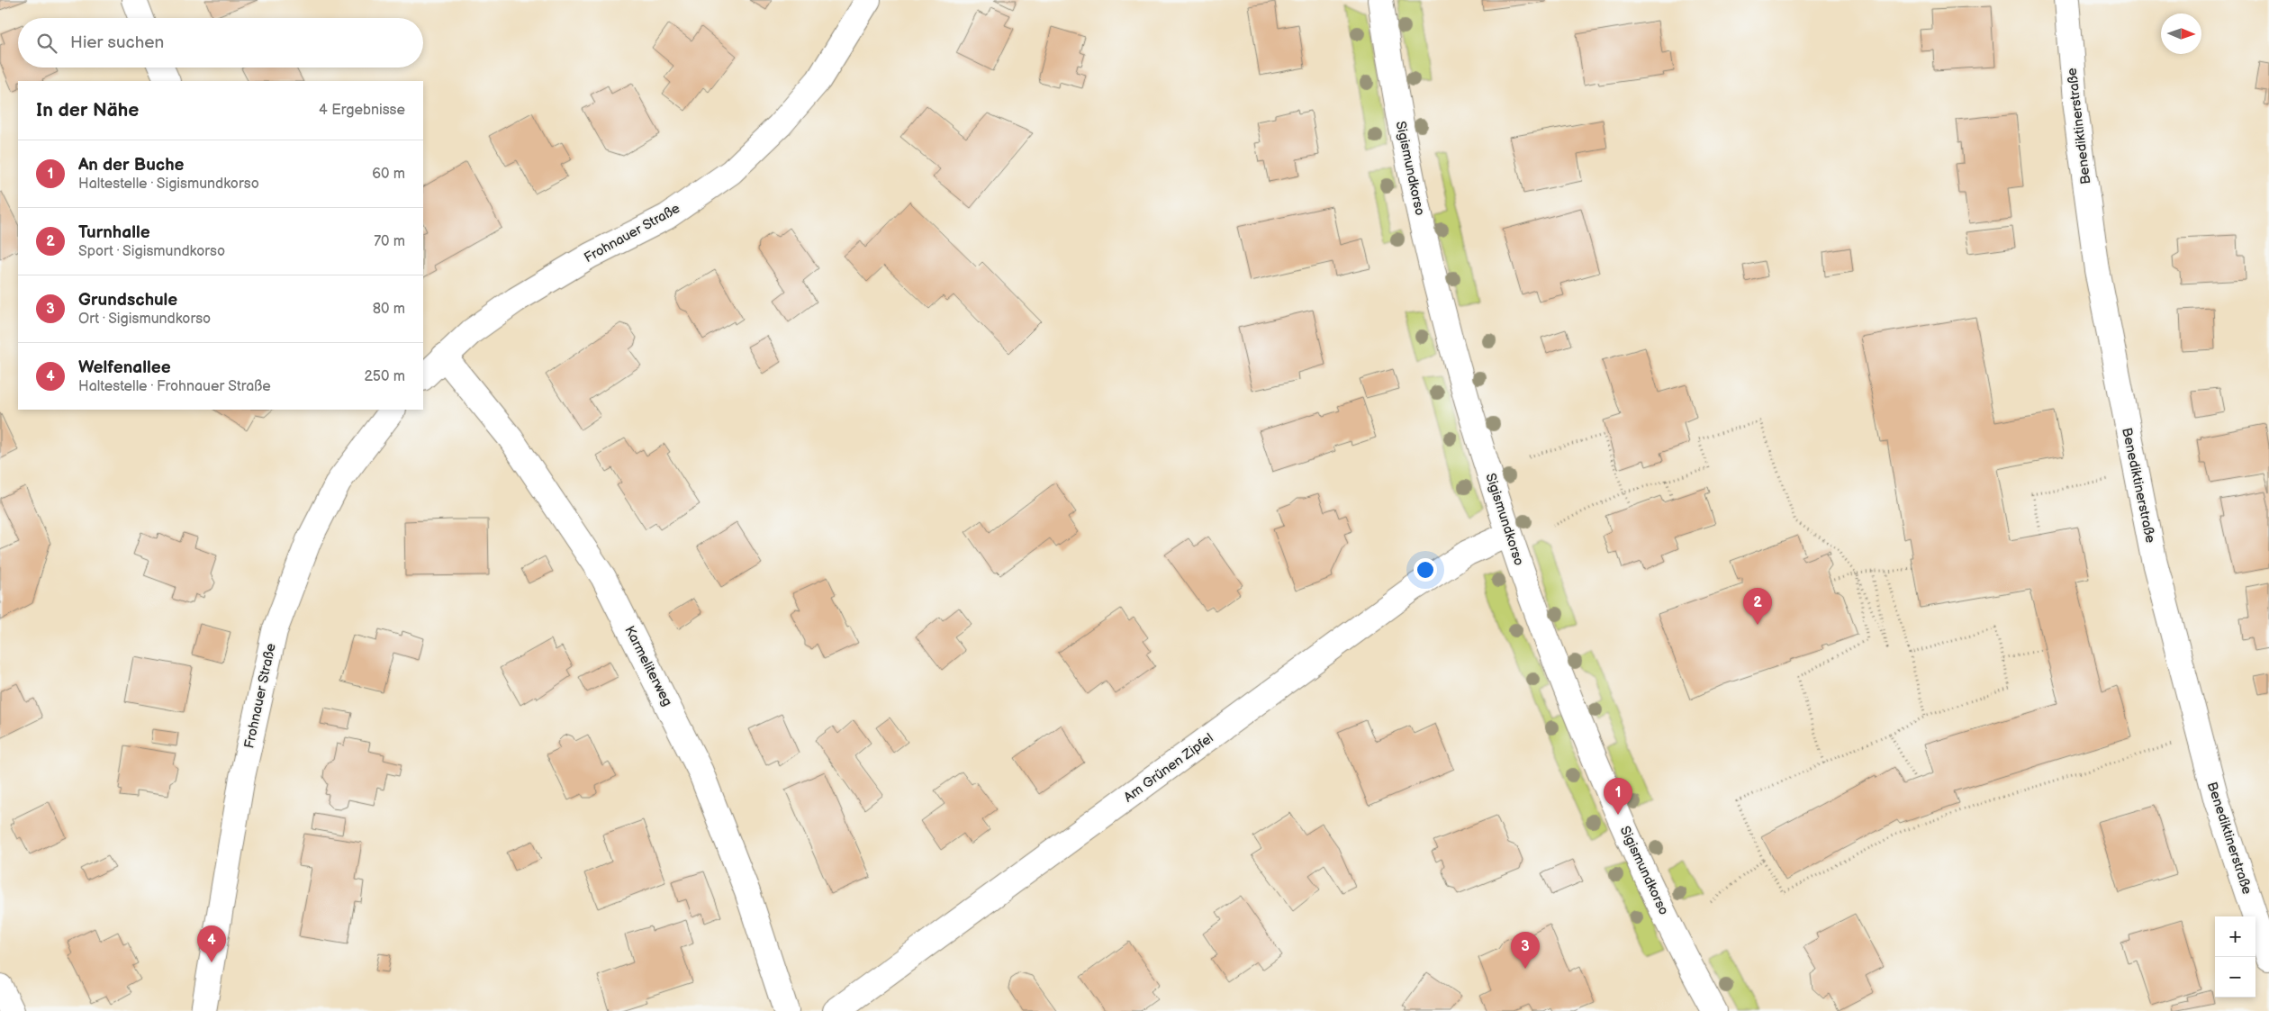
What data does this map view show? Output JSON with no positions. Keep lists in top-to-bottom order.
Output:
{
  "streets": {
    "street": [
      "Benediktinerstraße",
      "Sigismundkorso",
      "Frohnauer Straße",
      "Karmeliterweg",
      "Am Grünen Zipfel"
    ]
  },
  "crossings": [
    ["Sigismundkorso", "Am Grünen Zipfel"],
    ["Frohnauer Straße", "Karmeliterweg"]
  ],
  "north": "right",
  "page": {
    "search": "Hier suchen",
    "heading": ["In der Nähe", "4 Ergebnisse"],
    "list": [
      {
        "mark": "1",
        "name": "An der Buche",
        "note": "Haltestelle · Sigismundkorso",
        "value": "60 m"
      },
      {
        "mark": "2",
        "name": "Turnhalle",
        "note": "Sport · Sigismundkorso",
        "value": "70 m"
      },
      {
        "mark": "3",
        "name": "Grundschule",
        "note": "Ort · Sigismundkorso",
        "value": "80 m"
      },
      {
        "mark": "4",
        "name": "Welfenallee",
        "note": "Haltestelle · Frohnauer Straße",
        "value": "250 m"
      }
    ],
    "pins": [
      "2",
      "1",
      "4",
      "3"
    ],
    "map_buttons": ["+", "−"]
  }
}
